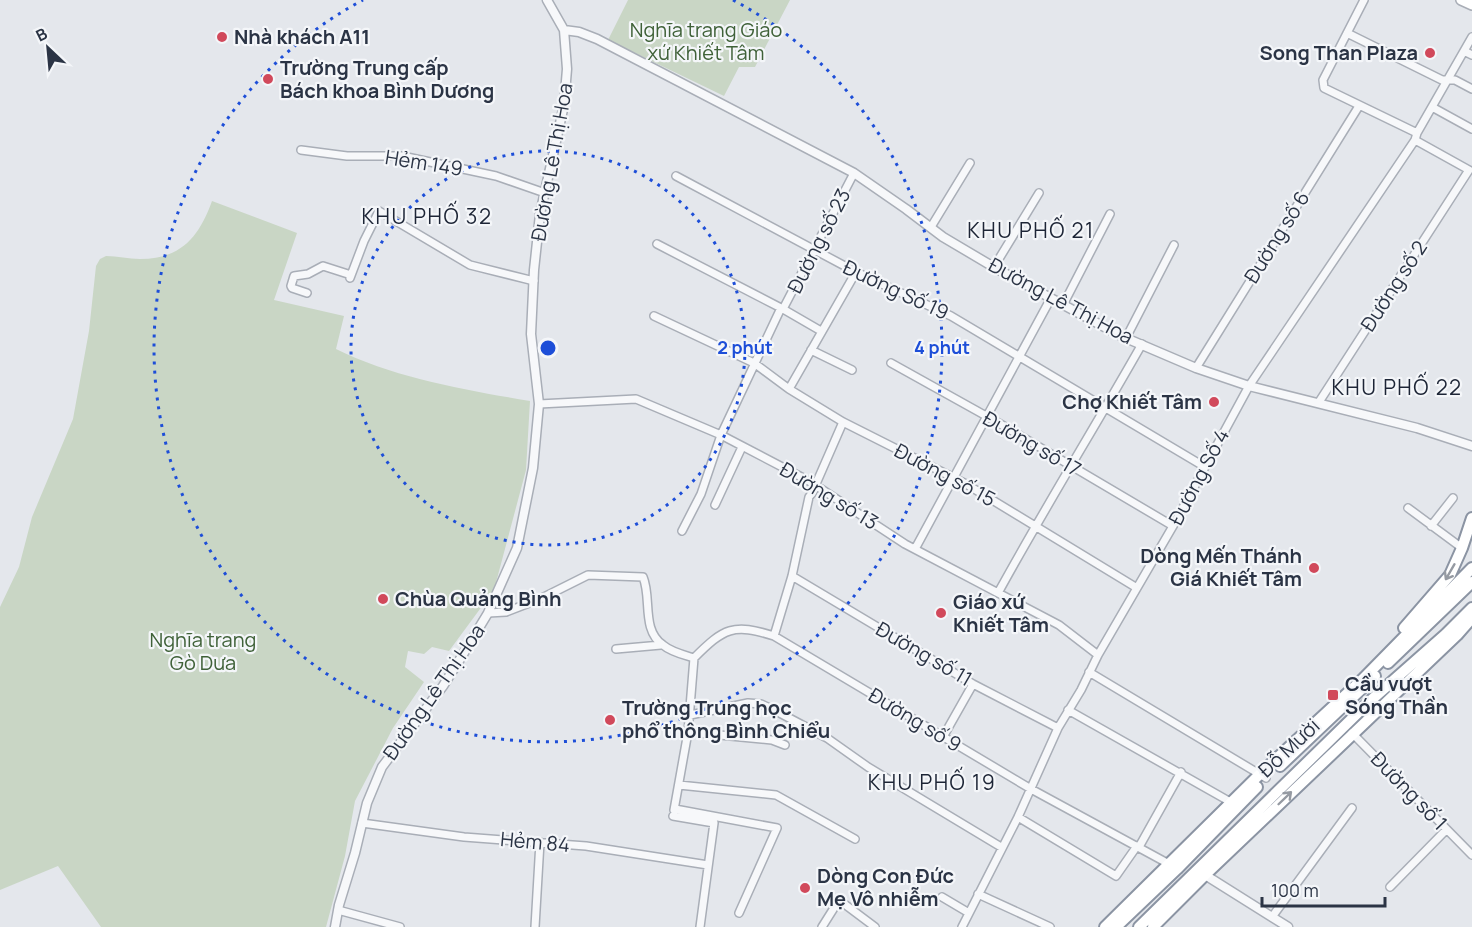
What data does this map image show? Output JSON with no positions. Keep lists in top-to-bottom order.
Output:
{
  "streets": {
    "highway": ["Đỗ Mười"],
    "street": [
      "Đường Lê Thị Hoa",
      "Hẻm 149",
      "Đường số 6",
      "Đường số 23",
      "Đường số 2",
      "Đường Số 19",
      "Đường số 17",
      "Đường số 15",
      "Đường Số 4",
      "Đường số 13",
      "Đường số 11",
      "Đường số 9",
      "Đường số 1",
      "Hẻm 84"
    ]
  },
  "crossings": [
    ["Đường Lê Thị Hoa", "Hẻm 149"],
    ["Đường Lê Thị Hoa", "Đường số 6"],
    ["Đường Lê Thị Hoa", "Đường số 23"],
    ["Đường Lê Thị Hoa", "Đường số 2"],
    ["Đường Lê Thị Hoa", "Đường Số 4"],
    ["Đường Lê Thị Hoa", "Đường số 13"],
    ["Đường Lê Thị Hoa", "Hẻm 84"],
    ["Đường số 23", "Đường Số 19"],
    ["Đường số 23", "Đường số 15"],
    ["Đường số 23", "Đường số 13"],
    ["Đường số 2", "Đường Số 4"],
    ["Đường Số 19", "Đường Số 4"],
    ["Đường số 17", "Đường Số 4"],
    ["Đường số 15", "Đường Số 4"],
    ["Đường Số 4", "Đường số 13"],
    ["Đường Số 4", "Đường số 11"],
    ["Đường Số 4", "Đường số 9"],
    ["Đường số 9", "Đỗ Mười"],
    ["Đỗ Mười", "Đường số 1"]
  ],
  "districts": [
    "KHU PHỐ 32",
    "KHU PHỐ 21",
    "KHU PHỐ 22",
    "KHU PHỐ 19"
  ],
  "parks": ["Nghĩa trang Giáo xứ Khiết Tâm", "Nghĩa trang Gò Dưa"],
  "places": {
    "other": [
      "Nhà khách A11",
      "Song Than Plaza",
      "Trường Trung cấp Bách khoa Bình Dương",
      "Chợ Khiết Tâm",
      "Dòng Mến Thánh Giá Khiết Tâm",
      "Chùa Quảng Bình",
      "Giáo xứ Khiết Tâm",
      "Trường Trung học phổ thông Bình Chiểu",
      "Dòng Con Đức Mẹ Vô nhiễm"
    ],
    "transit": ["Cầu vượt Sóng Thần"]
  },
  "scale_bar": "100 m",
  "north": "top left",
  "rings": ["2 phút", "4 phút"]
}
